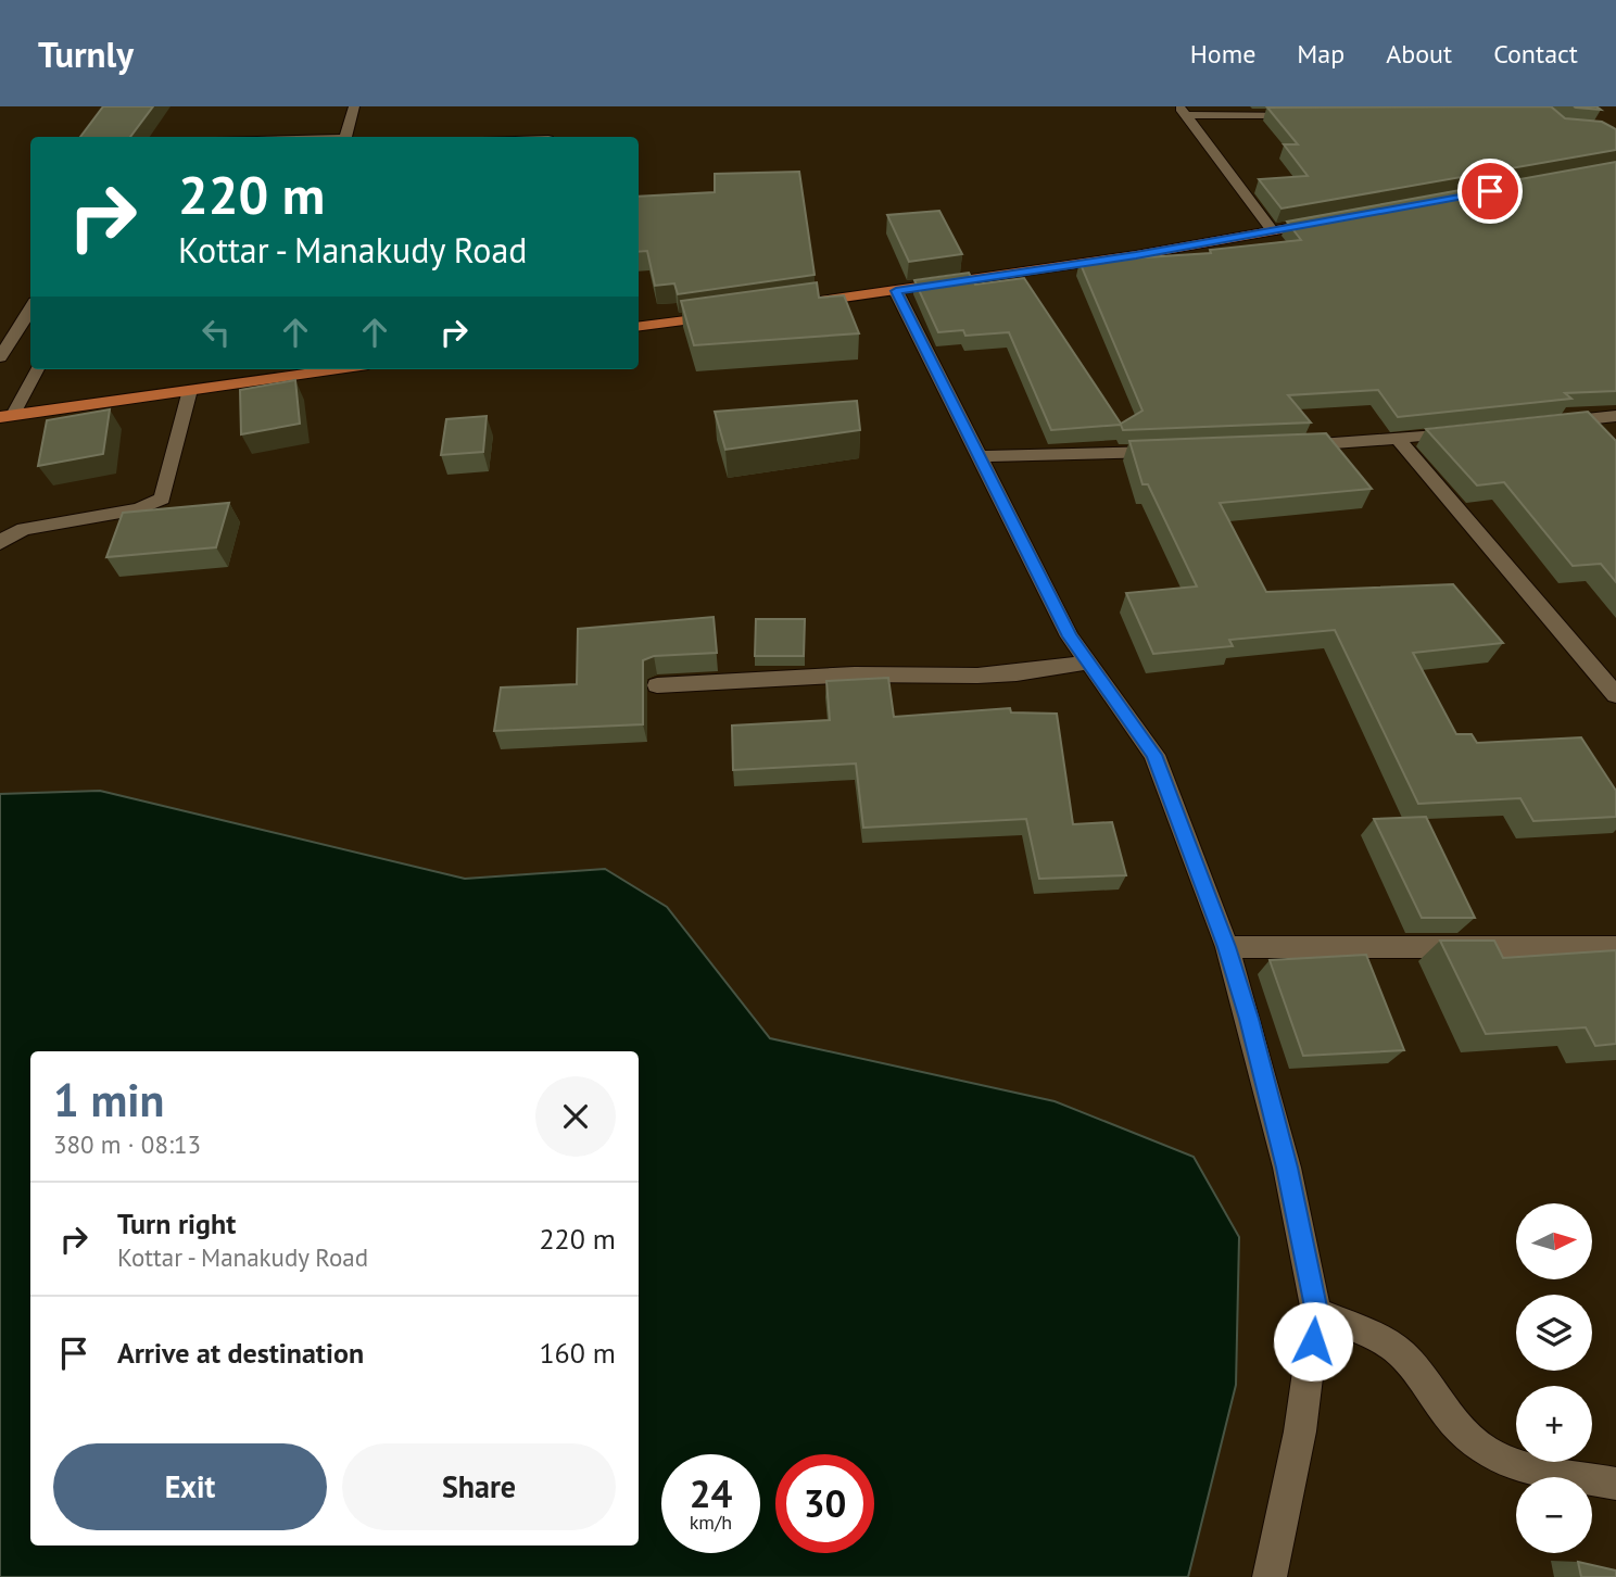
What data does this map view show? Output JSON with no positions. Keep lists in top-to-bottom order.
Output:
{
  "north": "right",
  "page": {
    "header": "Turnly",
    "nav": [
      "Home",
      "Map",
      "About",
      "Contact"
    ],
    "turn": ["220 m", "Kottar - Manakudy Road"],
    "heading": ["1 min", "380 m · 08:13"],
    "list": [
      {
        "name": "Turn right",
        "note": "Kottar - Manakudy Road",
        "value": "220 m"
      },
      {
        "name": "Arrive at destination",
        "value": "160 m"
      }
    ],
    "map_buttons": ["+", "−"],
    "buttons": ["Exit", "Share"],
    "speed": "24 km/h",
    "limit": "30"
  }
}
